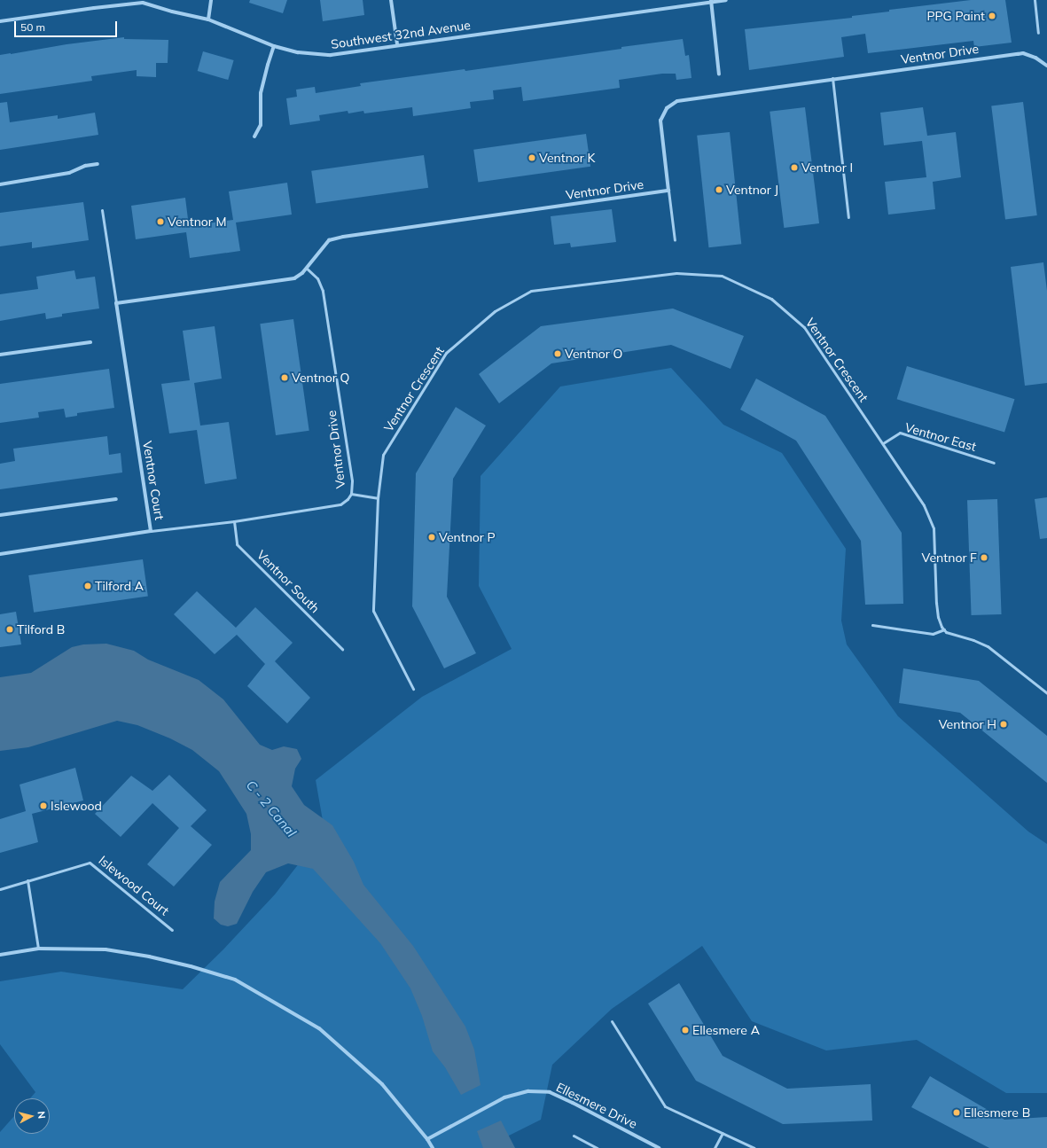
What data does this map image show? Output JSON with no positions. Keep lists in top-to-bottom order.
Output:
{
  "streets": {
    "street": [
      "Southwest 32nd Avenue",
      "Ventnor Drive",
      "Ventnor Court",
      "Ellesmere Drive"
    ],
    "lane": [
      "Ventnor Crescent",
      "Ventnor East",
      "Ventnor South",
      "Islewood Court"
    ]
  },
  "crossings": [
    ["Ventnor Drive", "Ventnor Court"],
    ["Ventnor Drive", "Ventnor South"],
    ["Ventnor Crescent", "Ventnor East"]
  ],
  "water": ["C - 2 Canal"],
  "places": [
    "PPG Paint",
    "Ventnor K",
    "Ventnor I",
    "Ventnor J",
    "Ventnor M",
    "Ventnor O",
    "Ventnor Q",
    "Ventnor P",
    "Ventnor F",
    "Tilford A",
    "Tilford B",
    "Ventnor H",
    "Islewood",
    "Ellesmere A",
    "Ellesmere B"
  ],
  "scale_bar": "50 m",
  "north": "right"
}
